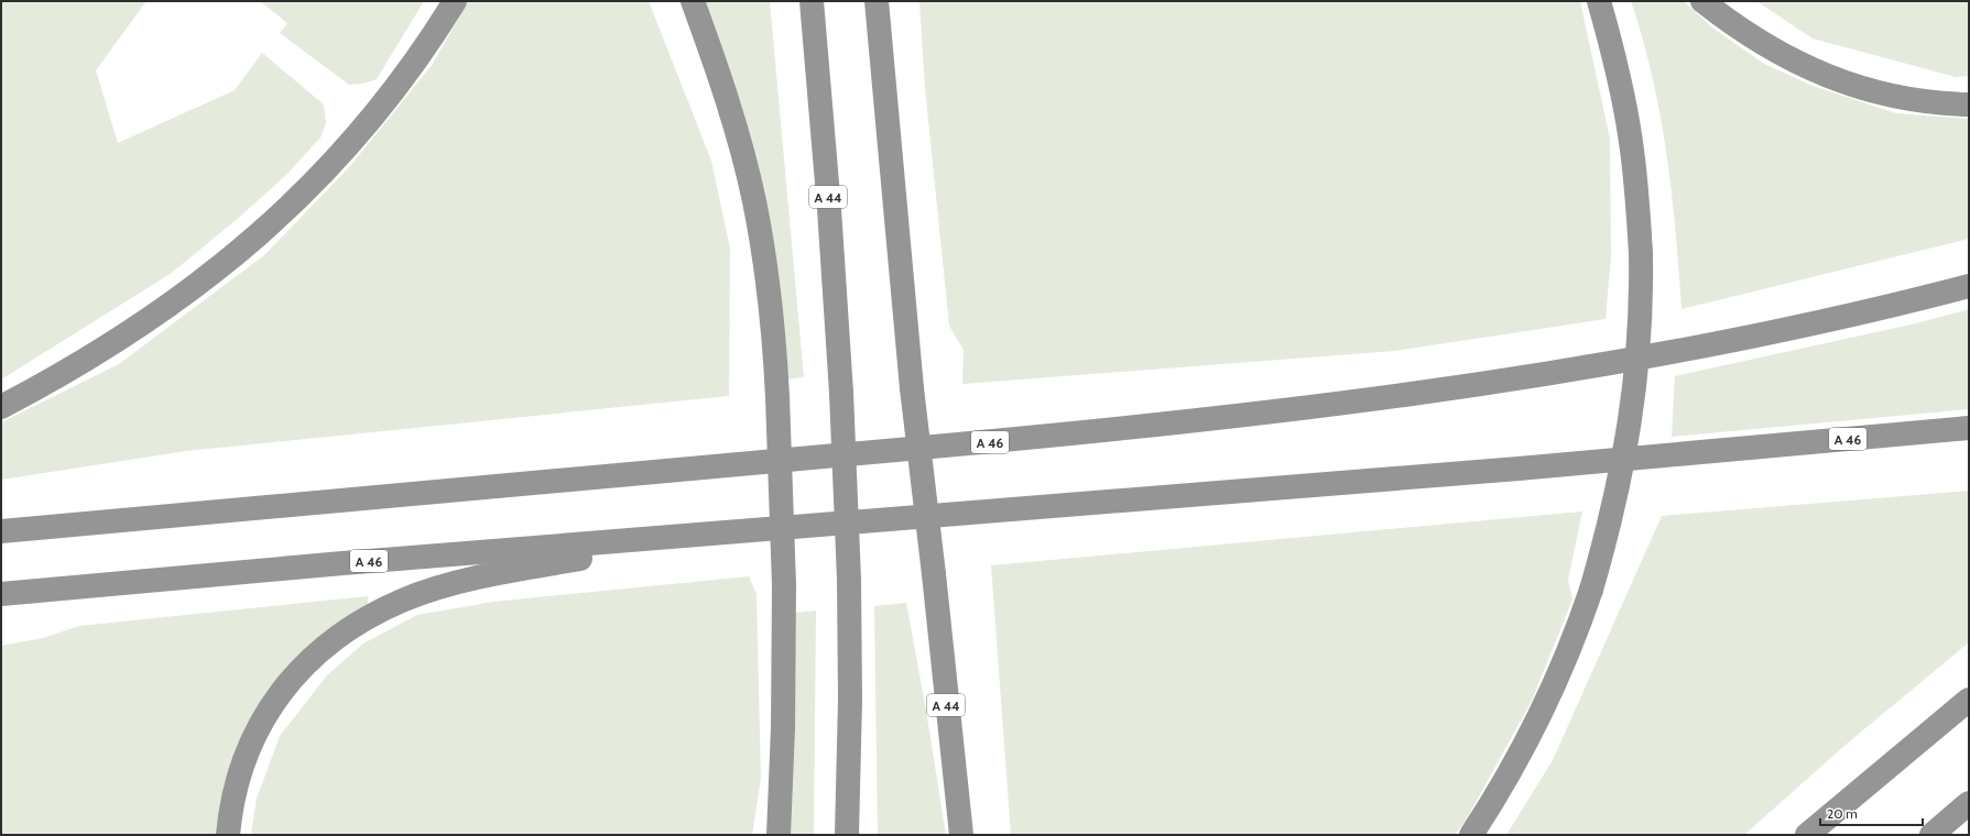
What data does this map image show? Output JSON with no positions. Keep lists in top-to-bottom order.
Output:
{
  "streets": {
    "highway": ["A 44", "A 46"]
  },
  "scale_bar": "20 m"
}
